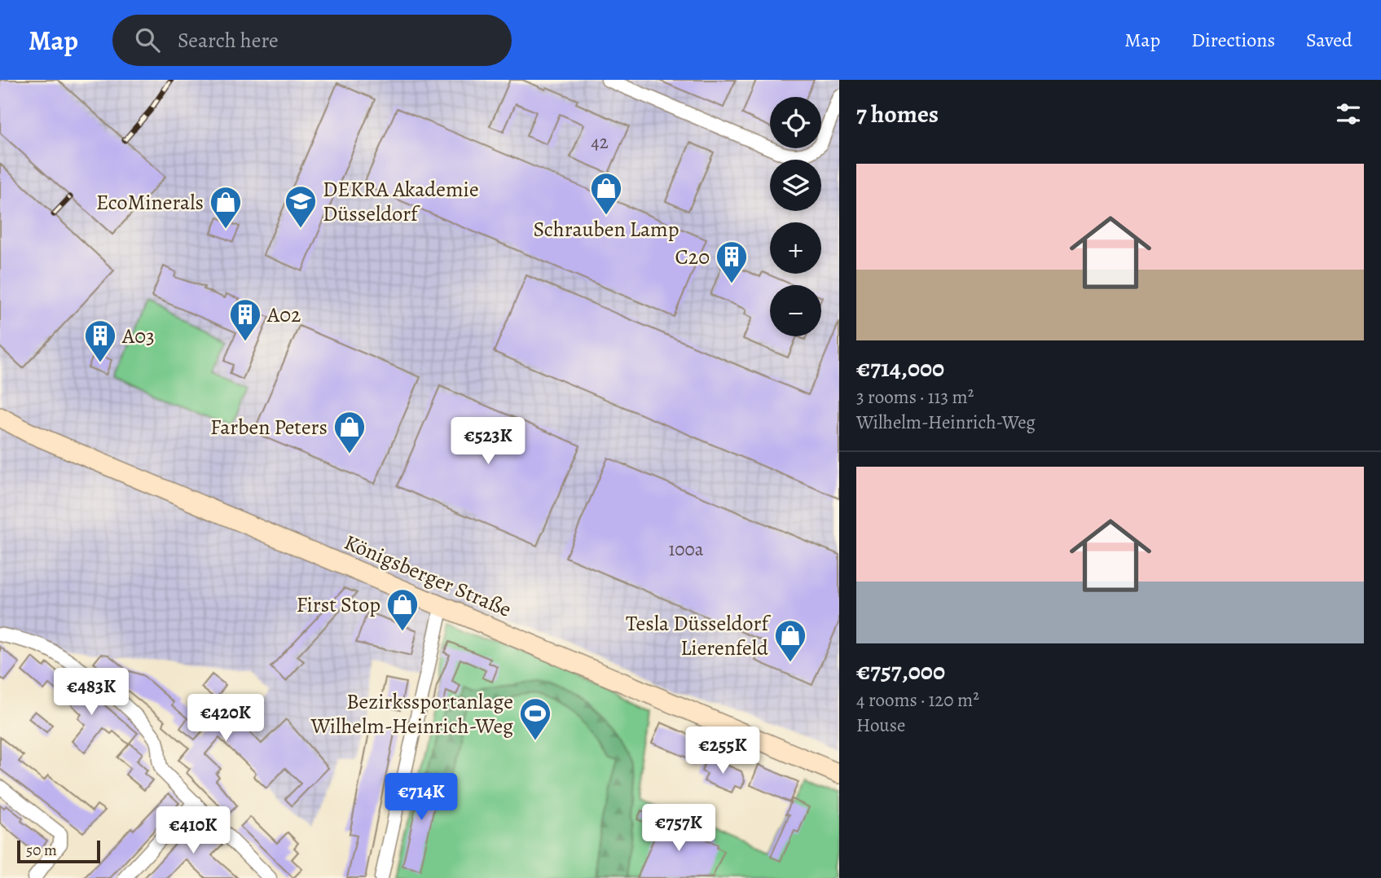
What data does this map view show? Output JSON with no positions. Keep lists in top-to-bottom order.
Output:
{
  "streets": {
    "main road": ["Königsberger Straße"]
  },
  "places": {
    "shop": [
      "Schrauben Lamp",
      "EcoMinerals",
      "Farben Peters",
      "First Stop",
      "Tesla Düsseldorf Lierenfeld"
    ],
    "school or university": ["DEKRA Akademie Düsseldorf"],
    "building": ["C20", "A02", "A03"],
    "sports": ["Bezirkssportanlage Wilhelm-Heinrich-Weg"]
  },
  "house_numbers": ["42", "100a"],
  "scale_bar": "50 m",
  "page": {
    "header": "Map",
    "search": "Search here",
    "nav": ["Map", "Directions", "Saved"],
    "heading": "7 homes",
    "map_buttons": ["+", "−"],
    "list": [
      {
        "name": "€714,000",
        "note": "3 rooms · 113 m² · Wilhelm-Heinrich-Weg"
      },
      {
        "name": "€757,000",
        "note": "4 rooms · 120 m² · House"
      }
    ],
    "price": [
      "€523K",
      "€483K",
      "€420K",
      "€255K",
      "€714K",
      "€757K",
      "€410K"
    ],
    "scale": "50 m"
  }
}
